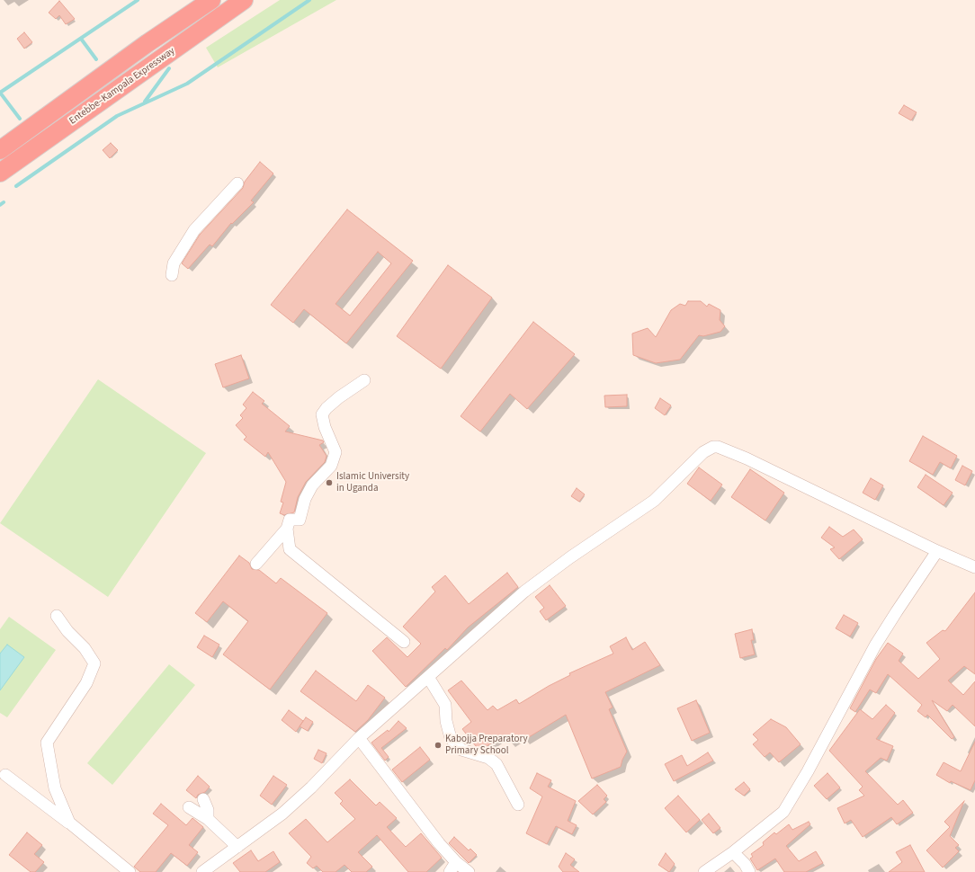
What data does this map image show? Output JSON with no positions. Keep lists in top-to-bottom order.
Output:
{
  "streets": {
    "highway": ["Entebbe–Kampala Expressway"]
  },
  "places": ["Islamic University in Uganda", "Kabojja Preparatory Primary School"]
}
